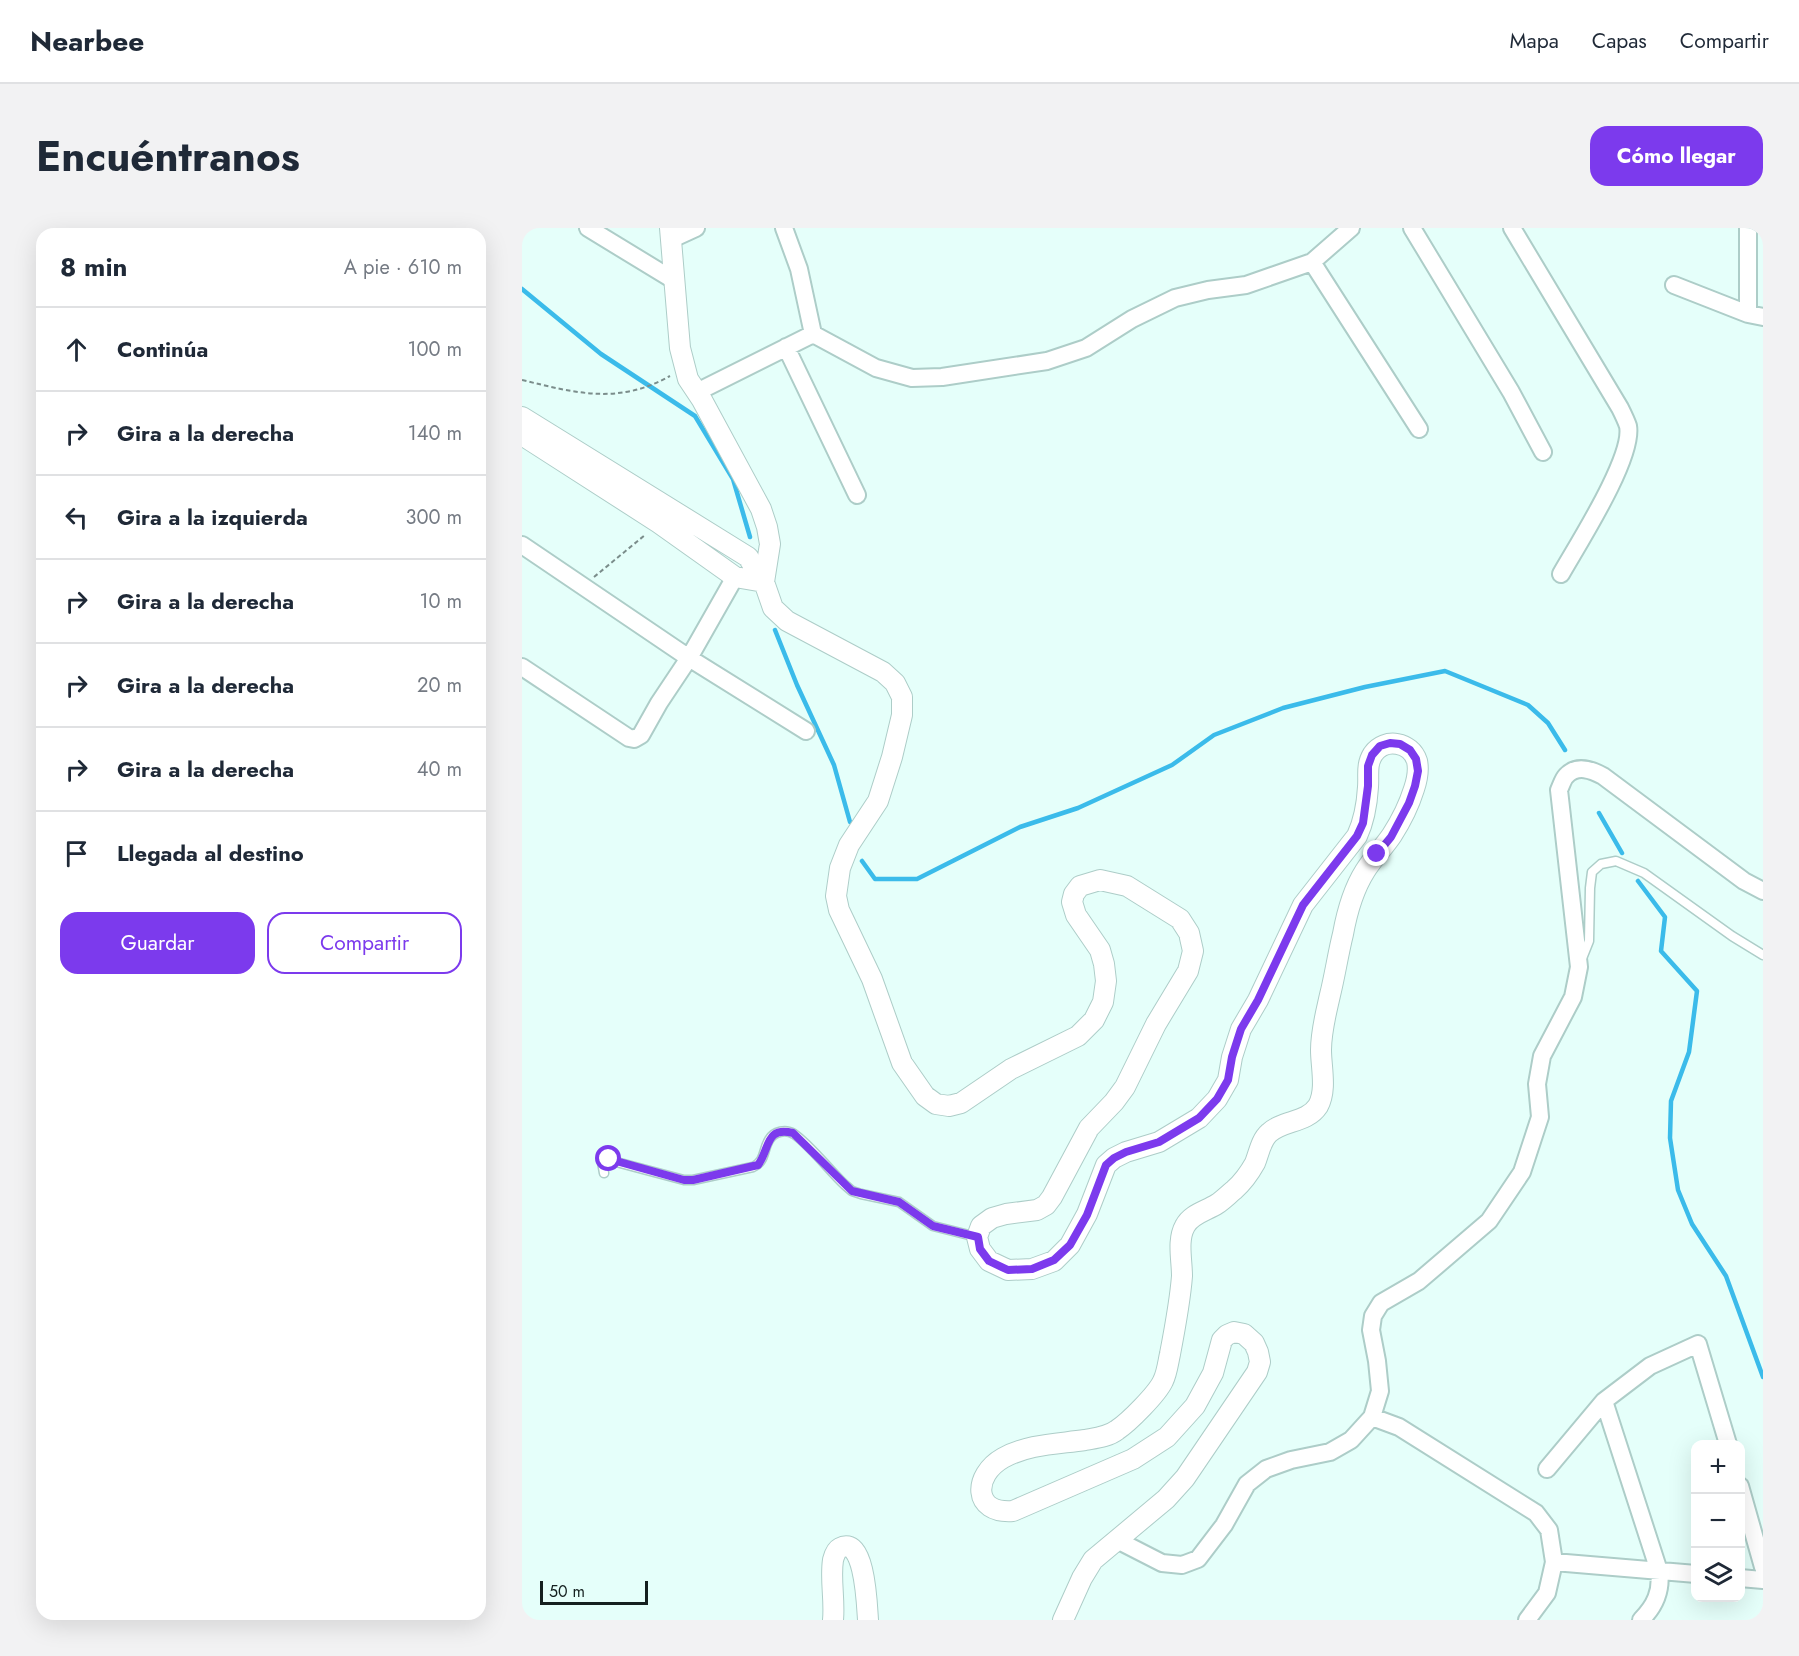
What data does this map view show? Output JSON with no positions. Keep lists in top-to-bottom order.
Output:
{
  "scale_bar": "50 m",
  "page": {
    "header": "Nearbee",
    "nav": ["Mapa", "Capas", "Compartir"],
    "title": "Encuéntranos",
    "buttons": [
      "Cómo llegar",
      ["Guardar", "Compartir"]
    ],
    "heading": ["8 min", "A pie · 610 m"],
    "list": [
      ["Continúa", "100 m"],
      ["Gira a la derecha", "140 m"],
      ["Gira a la izquierda", "300 m"],
      ["Gira a la derecha", "10 m"],
      ["Gira a la derecha", "20 m"],
      ["Gira a la derecha", "40 m"],
      "Llegada al destino"
    ],
    "map_buttons": ["+", "−"],
    "scale": "50 m"
  }
}
